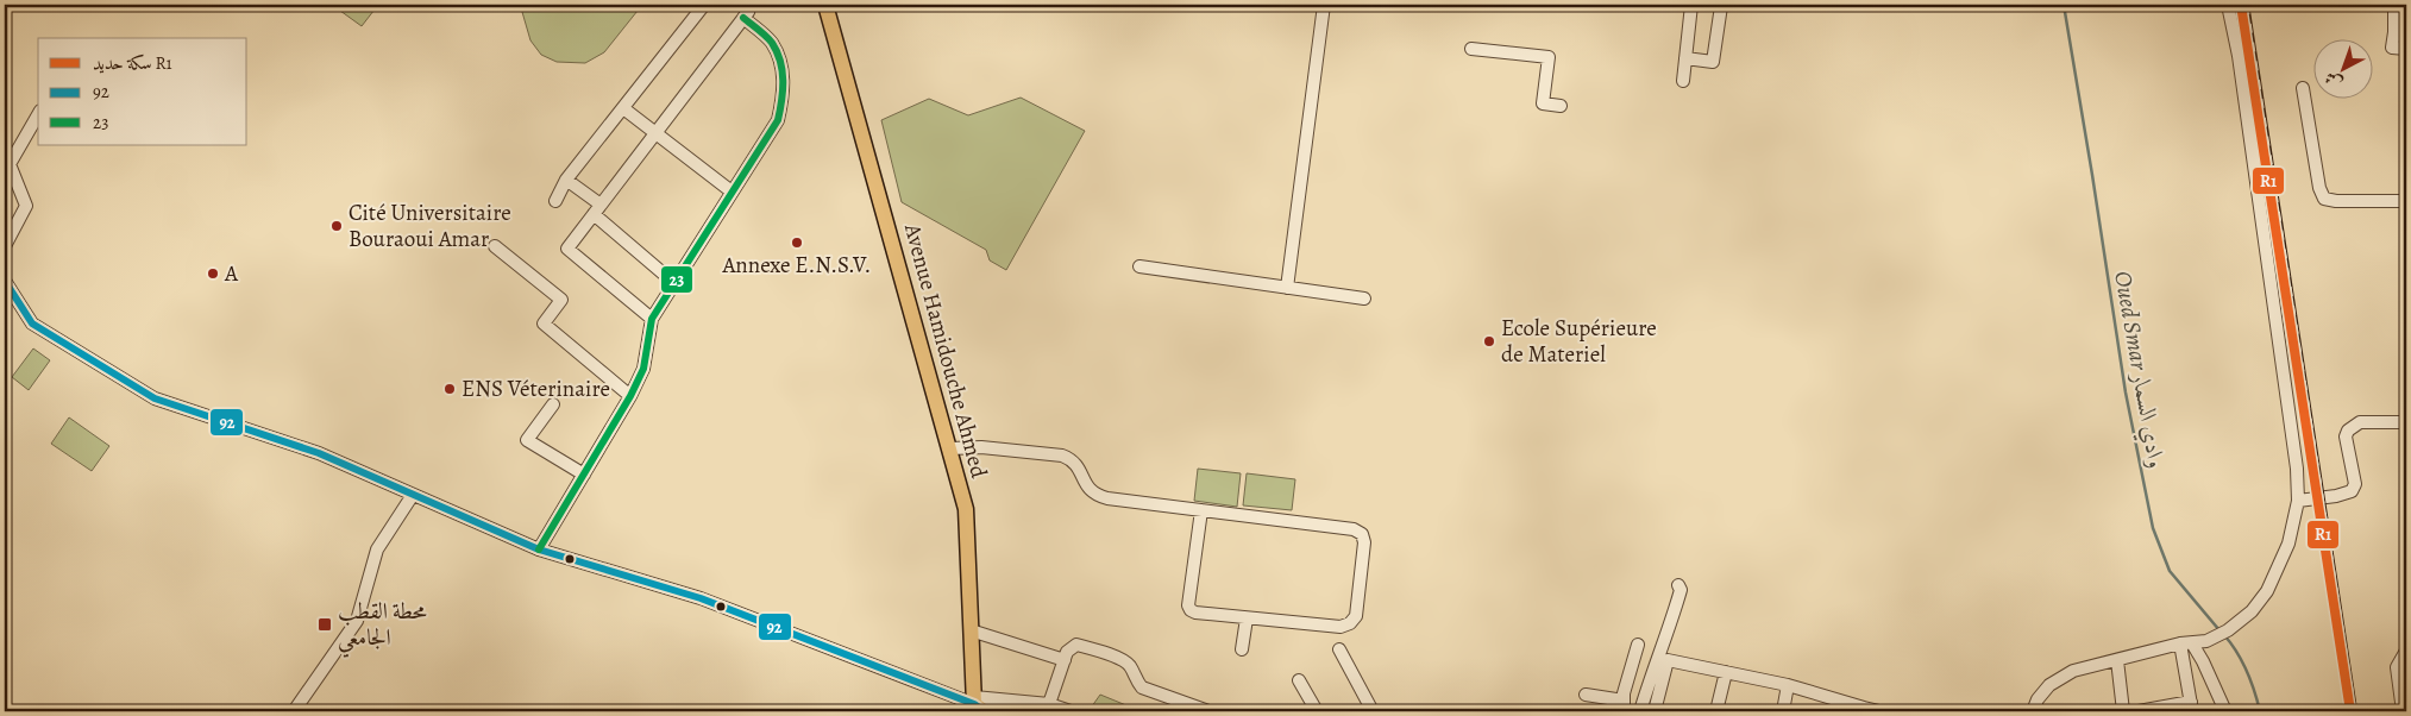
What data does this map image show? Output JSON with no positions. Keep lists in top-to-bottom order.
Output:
{
  "streets": {
    "main road": ["Avenue Hamidouche Ahmed"]
  },
  "water": ["Oued Smar وادي السمار"],
  "places": {
    "other": [
      "Cité Universitaire Bouraoui Amar",
      "Annexe E.N.S.V.",
      "A",
      "Ecole Supérieure de Materiel",
      "ENS Véterinaire"
    ],
    "transit": ["محطة القطب الجامعي"]
  },
  "lines": ["rail line R1", "transit line 23", "transit line 92"],
  "legend": ["سكة حديد R1", "92", "23"],
  "north": "bottom left"
}
